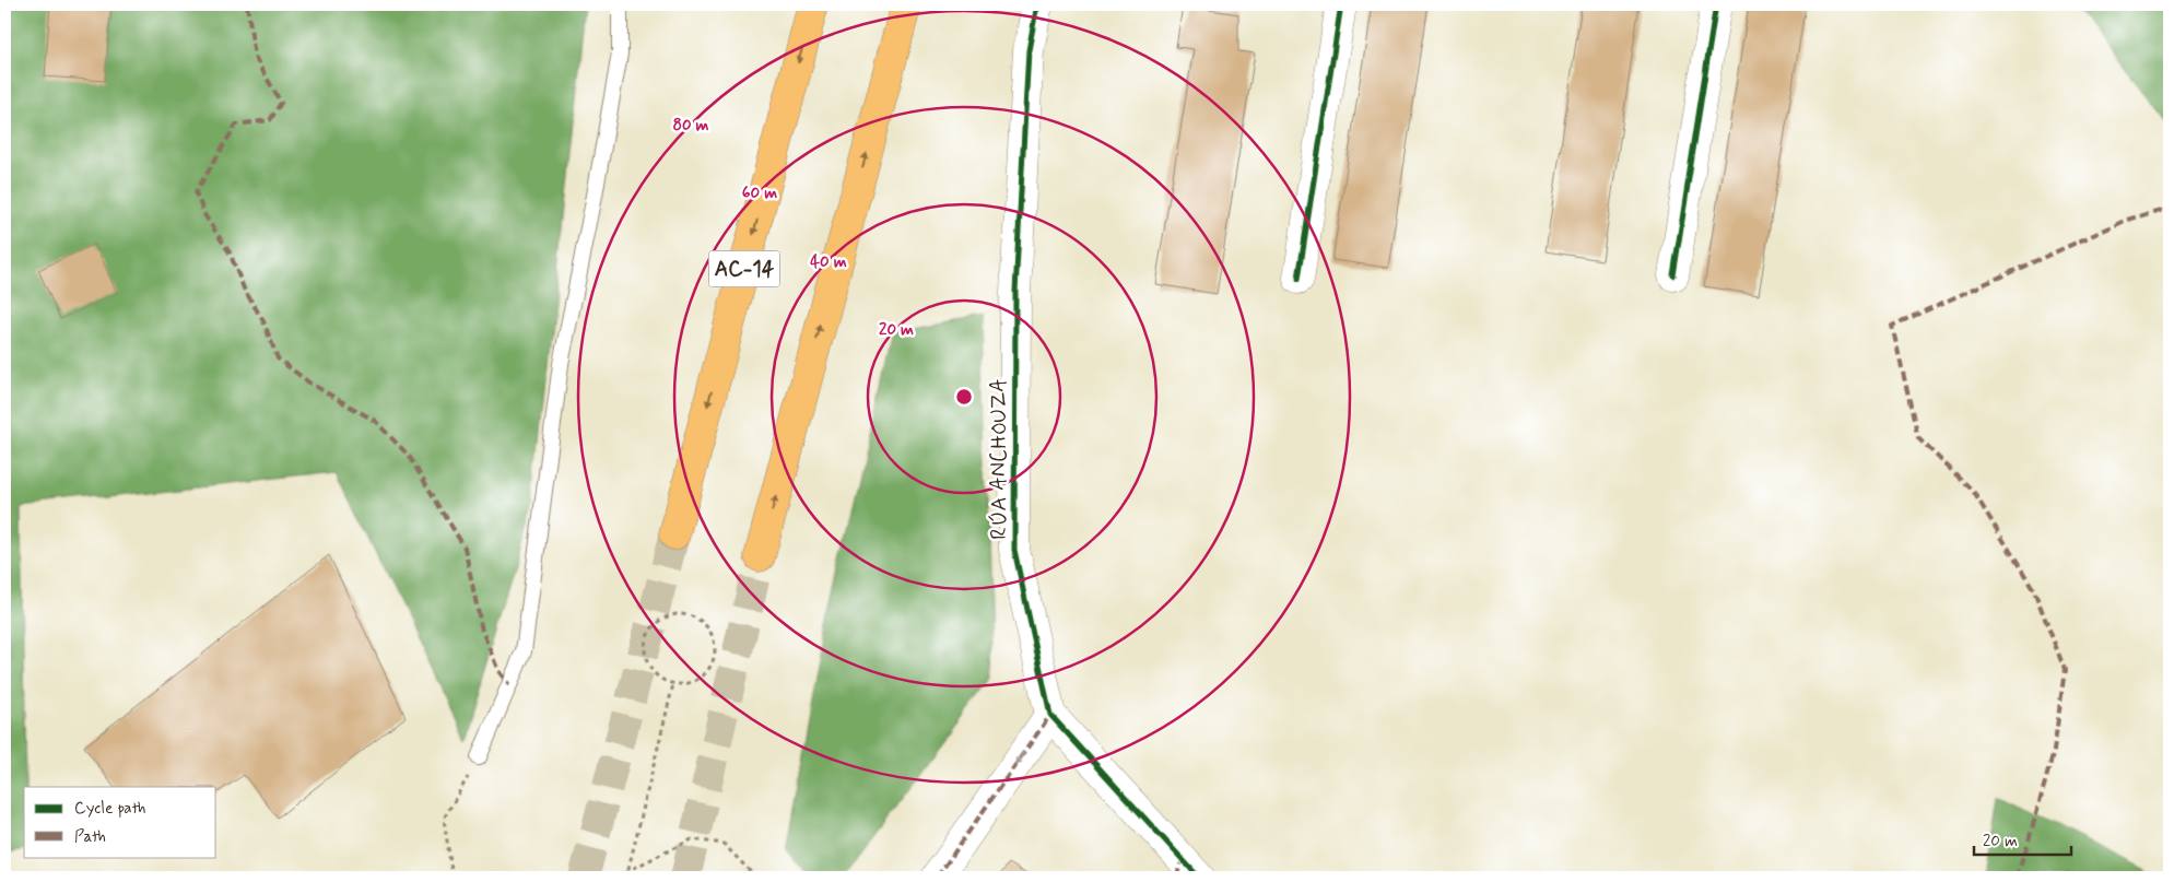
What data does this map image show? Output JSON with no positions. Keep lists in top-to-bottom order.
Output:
{
  "streets": {
    "highway": ["AC-14"],
    "street": ["RÚA ANCHOUZA"]
  },
  "legend": ["Cycle path", "Path"],
  "scale_bar": "20 m",
  "rings": [
    "80 m",
    "60 m",
    "40 m",
    "20 m"
  ]
}
